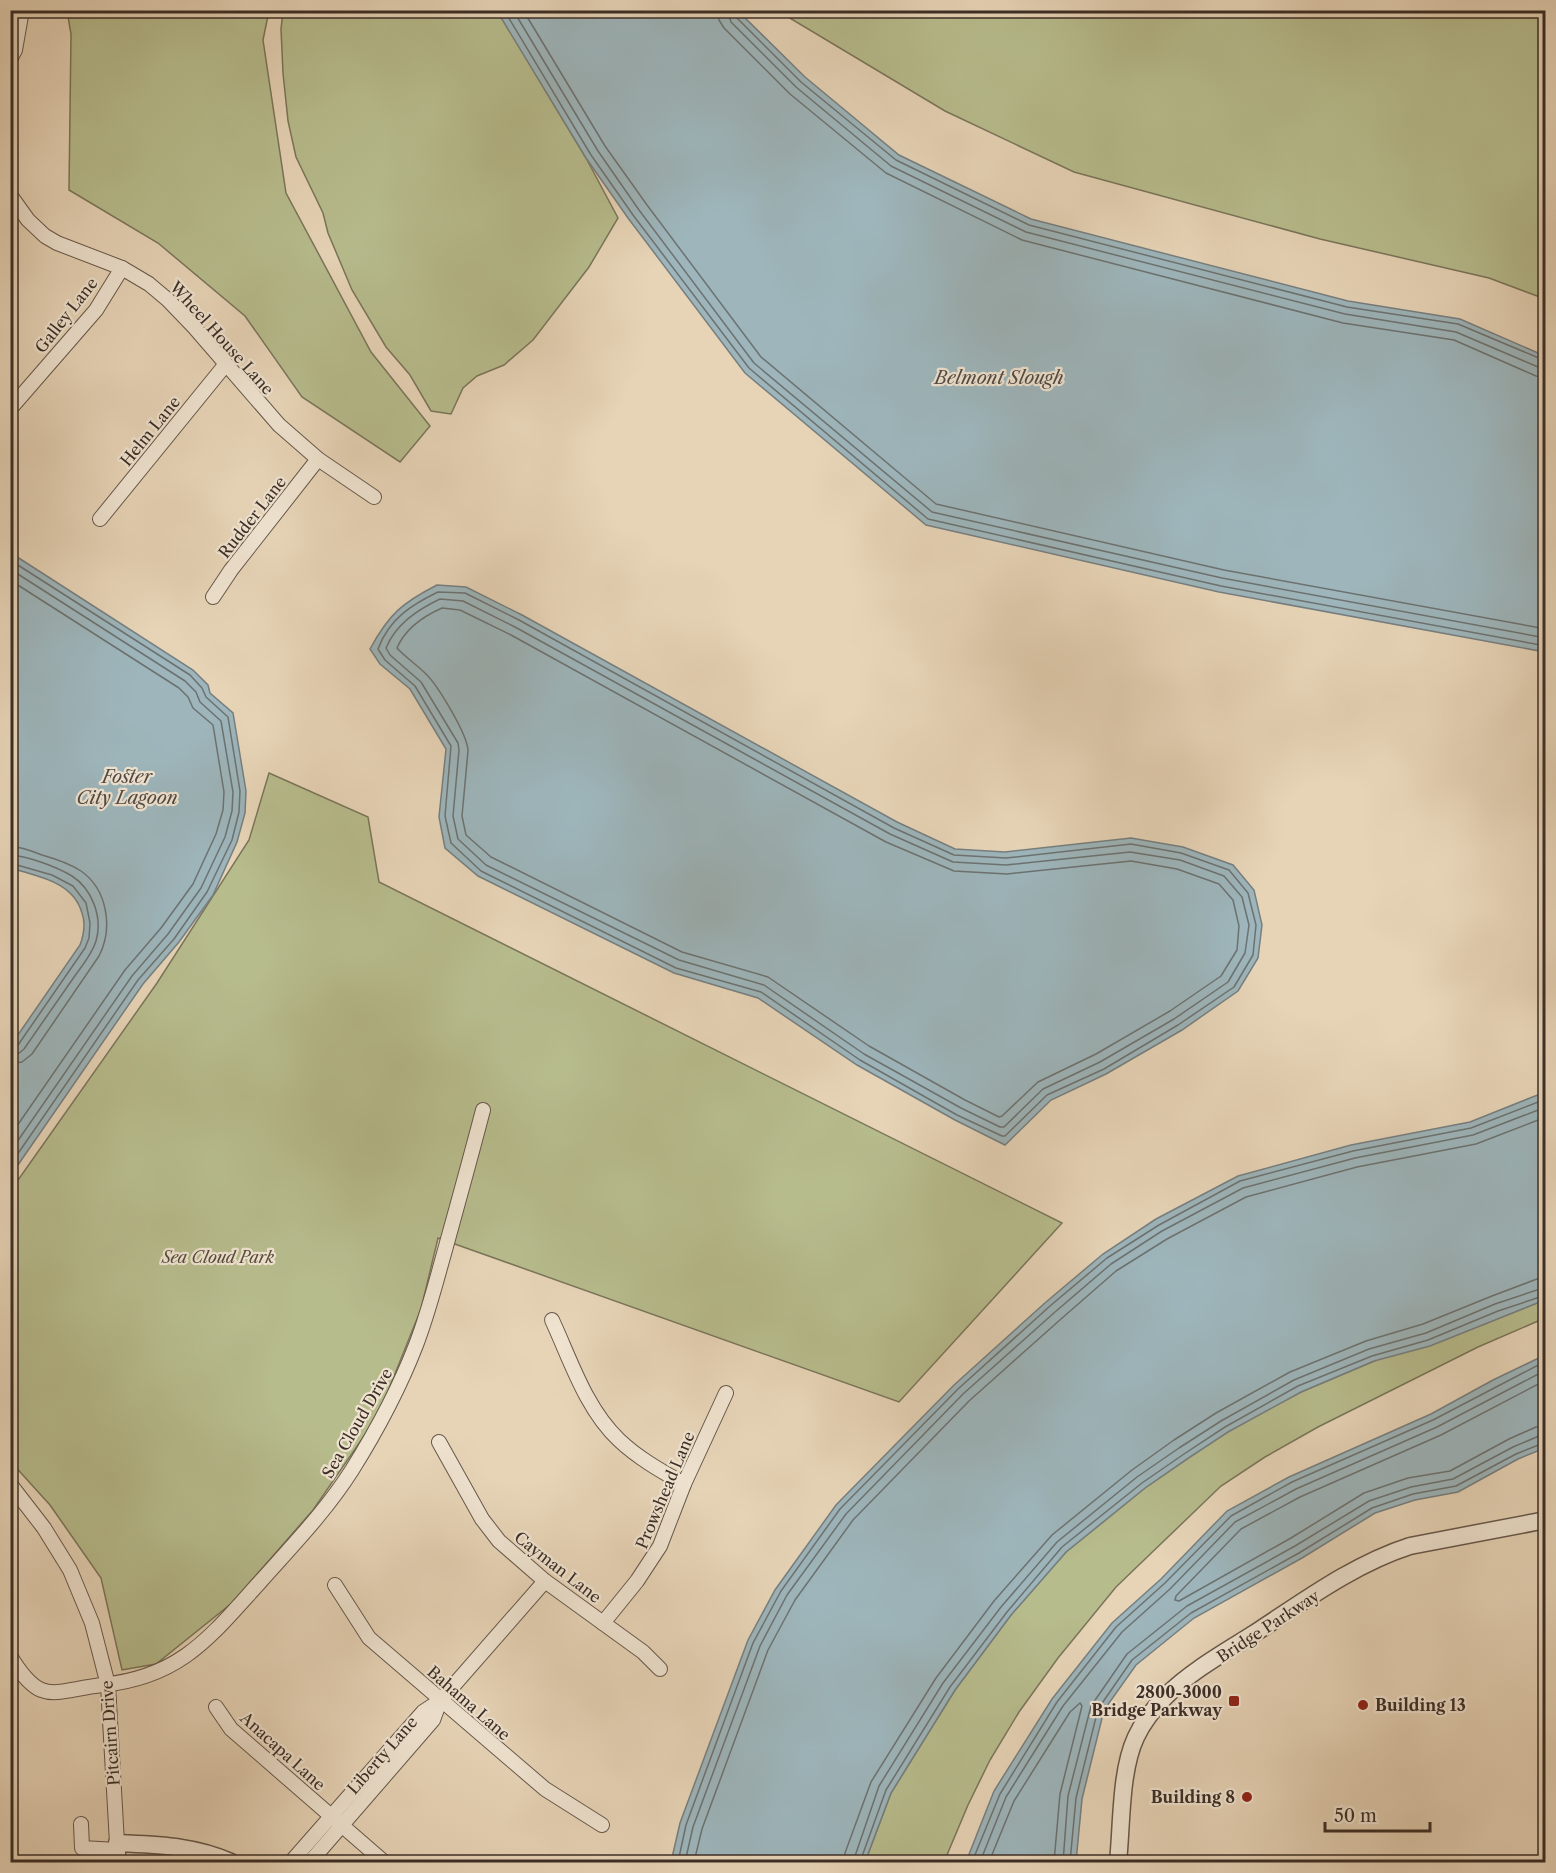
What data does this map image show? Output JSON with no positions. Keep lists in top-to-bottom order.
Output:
{
  "streets": {
    "street": [
      "Galley Lane",
      "Wheel House Lane",
      "Helm Lane",
      "Rudder Lane",
      "Sea Cloud Drive",
      "Prowshead Lane",
      "Cayman Lane",
      "Bridge Parkway",
      "Bahama Lane",
      "Pitcairn Drive",
      "Anacapa Lane",
      "Liberty Lane"
    ]
  },
  "crossings": [
    ["Galley Lane", "Wheel House Lane"],
    ["Wheel House Lane", "Helm Lane"],
    ["Wheel House Lane", "Rudder Lane"],
    ["Sea Cloud Drive", "Pitcairn Drive"],
    ["Prowshead Lane", "Cayman Lane"],
    ["Cayman Lane", "Liberty Lane"],
    ["Bahama Lane", "Liberty Lane"],
    ["Anacapa Lane", "Liberty Lane"]
  ],
  "water": ["Belmont Slough", "Foster City Lagoon"],
  "parks": ["Sea Cloud Park"],
  "places": {
    "transit": ["2800-3000 Bridge Parkway"],
    "other": ["Building 13", "Building 8"]
  },
  "scale_bar": "50 m"
}
